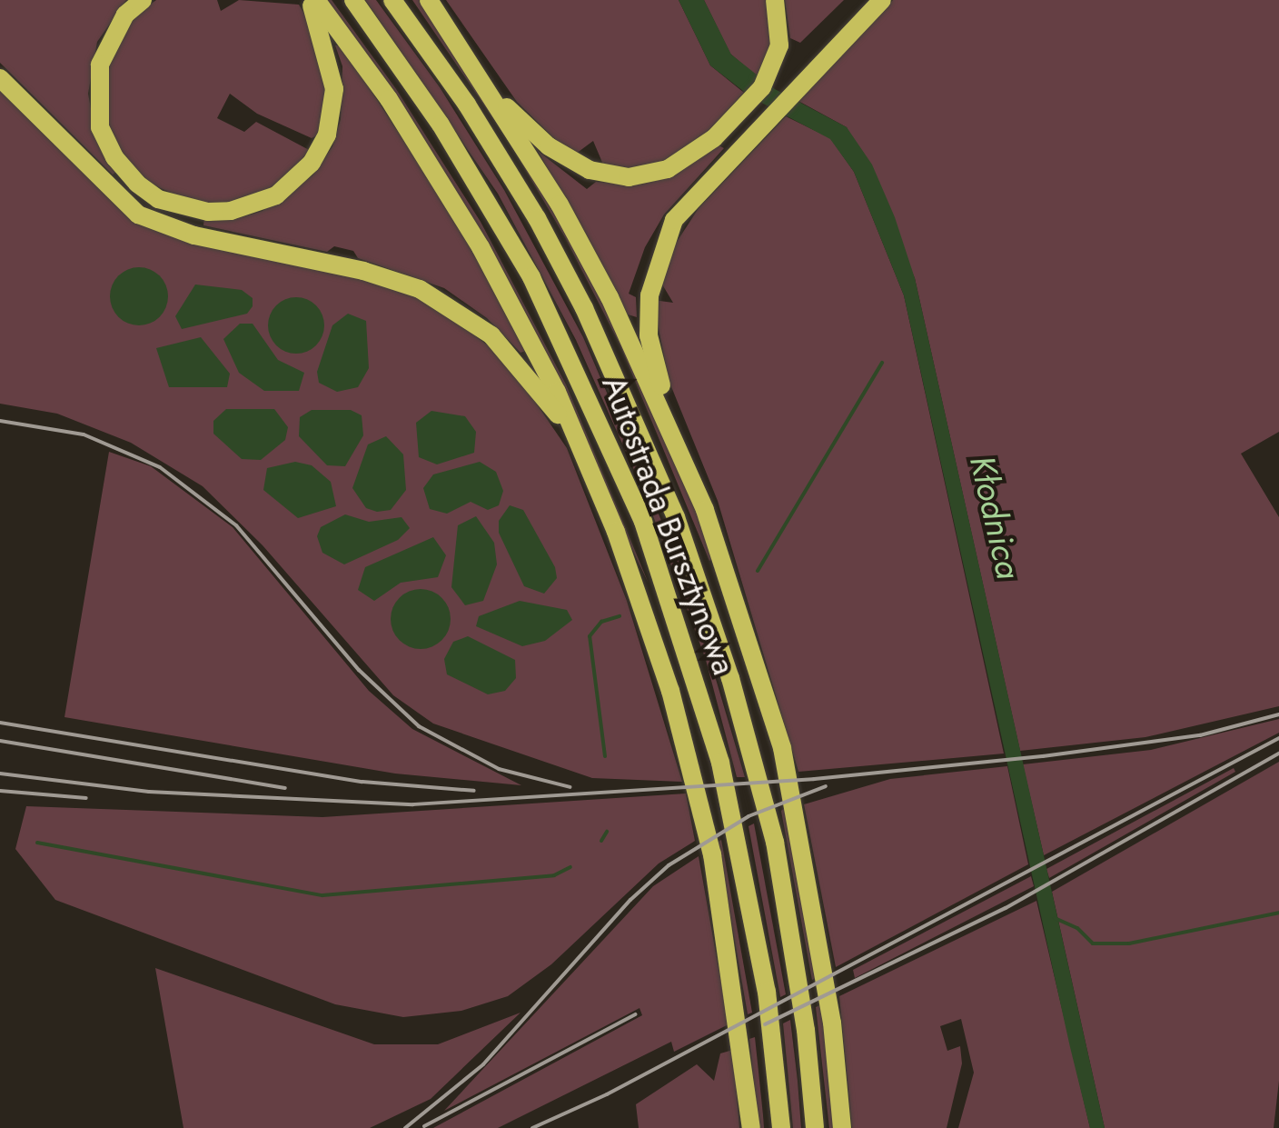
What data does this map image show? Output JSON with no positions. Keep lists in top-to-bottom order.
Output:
{
  "streets": {
    "highway": ["Autostrada Bursztynowa"]
  },
  "water": ["Kłodnica"]
}
